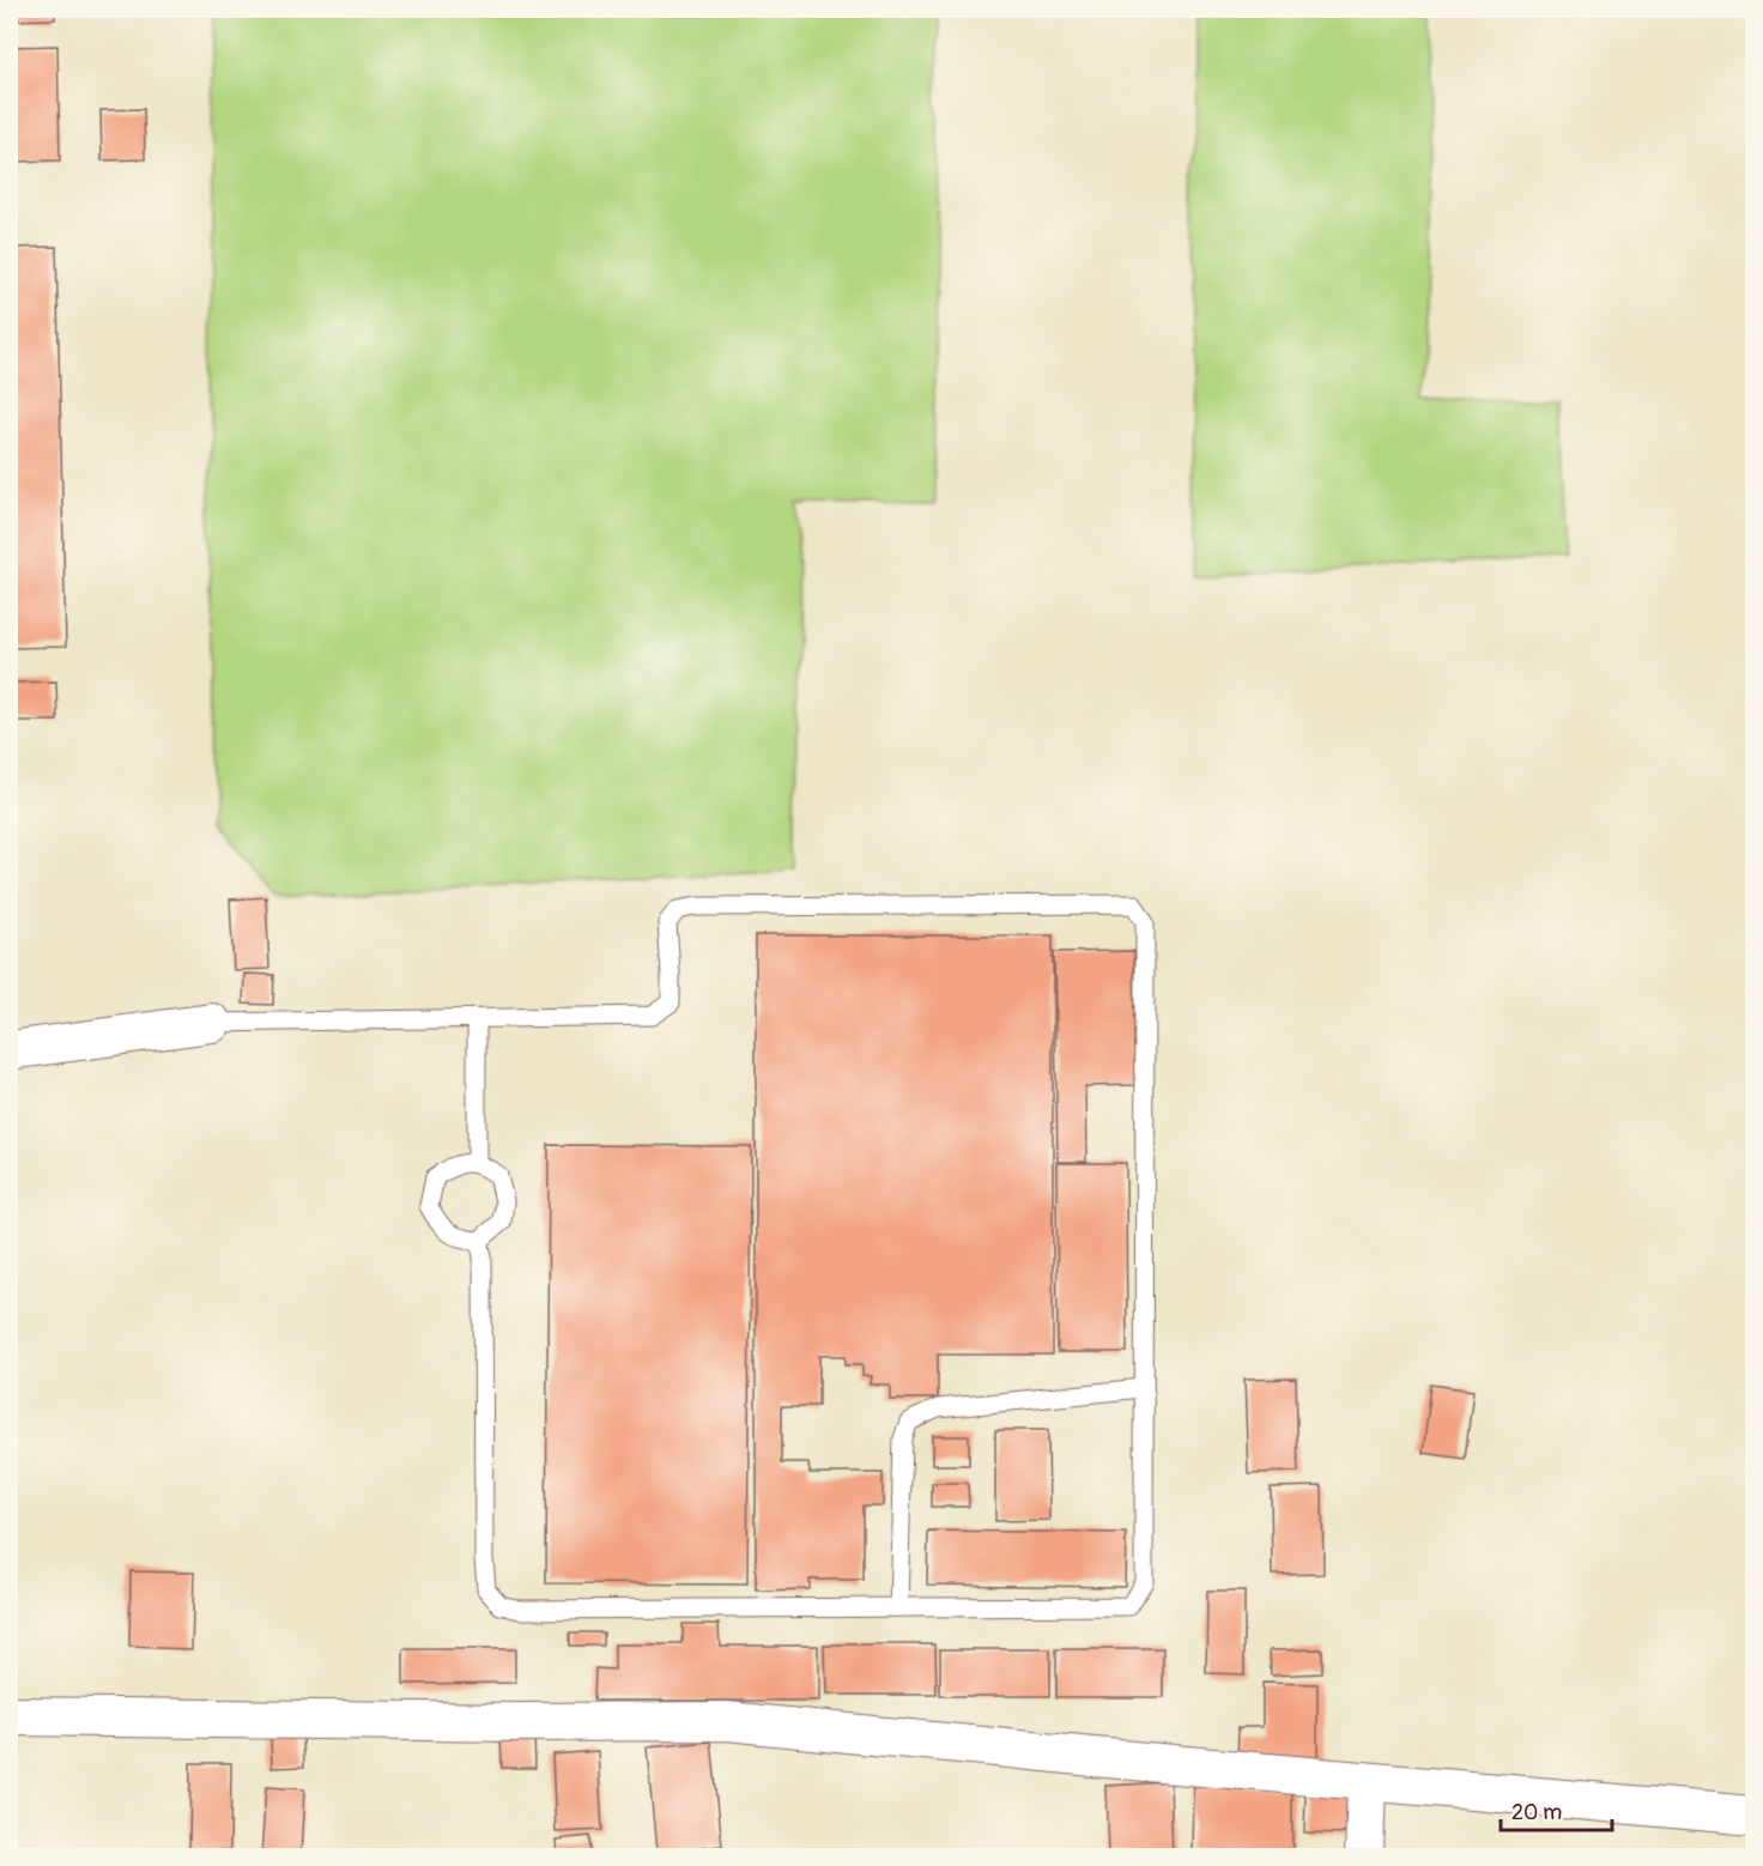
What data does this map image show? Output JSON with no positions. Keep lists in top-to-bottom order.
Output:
{
  "scale_bar": "20 m"
}
